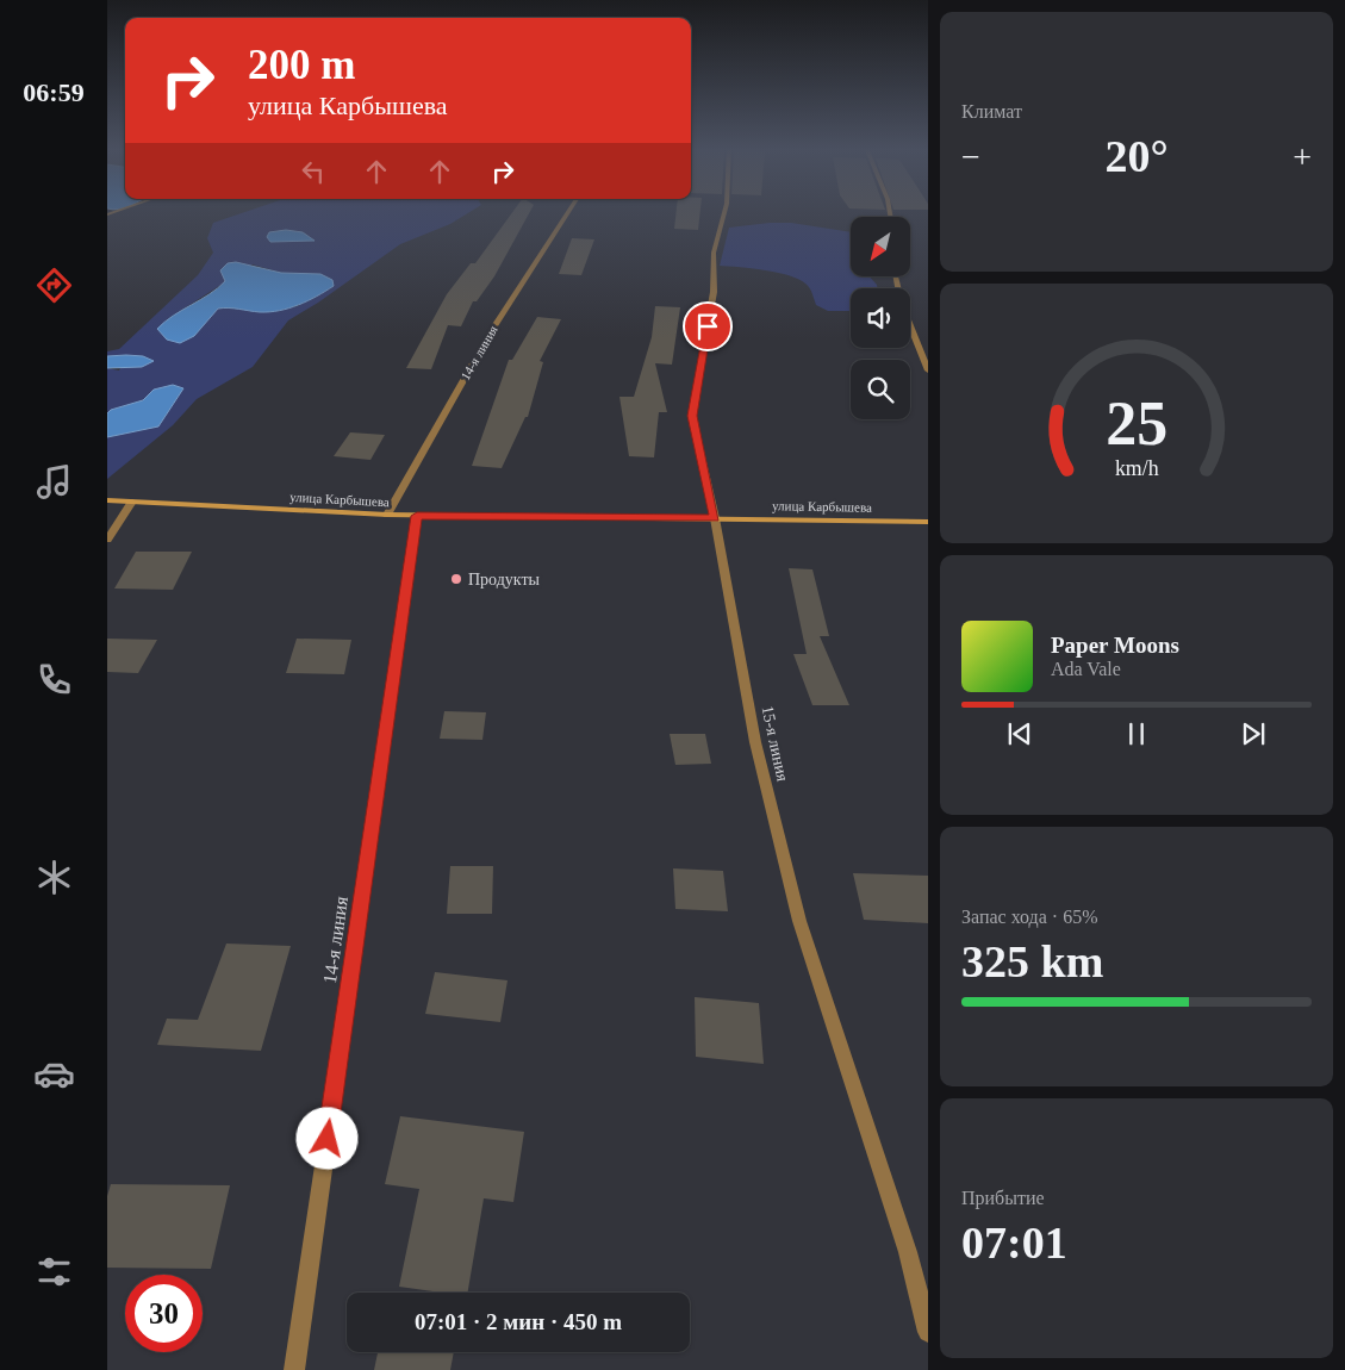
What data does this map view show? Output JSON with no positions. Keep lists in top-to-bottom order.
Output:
{
  "streets": {
    "main road": ["улица Карбышева"],
    "street": ["14-я линия", "15-я линия"]
  },
  "crossings": [
    ["14-я линия", "улица Карбышева"],
    ["улица Карбышева", "15-я линия"]
  ],
  "places": ["Продукты"],
  "north": "bottom left",
  "page": {
    "tabs": "06:59",
    "tile": [
      "Климат",
      ["Запас хода · 65%", "325 km"],
      ["Прибытие", "07:01"]
    ],
    "turn": ["200 m", "улица Карбышева"],
    "heat": ["−", "20°", "+"],
    "song": ["Paper Moons", "Ada Vale"],
    "limit": "30",
    "trip": "07:01 · 2 мин · 450 m",
    "gauge": ["25", "km/h"]
  }
}
